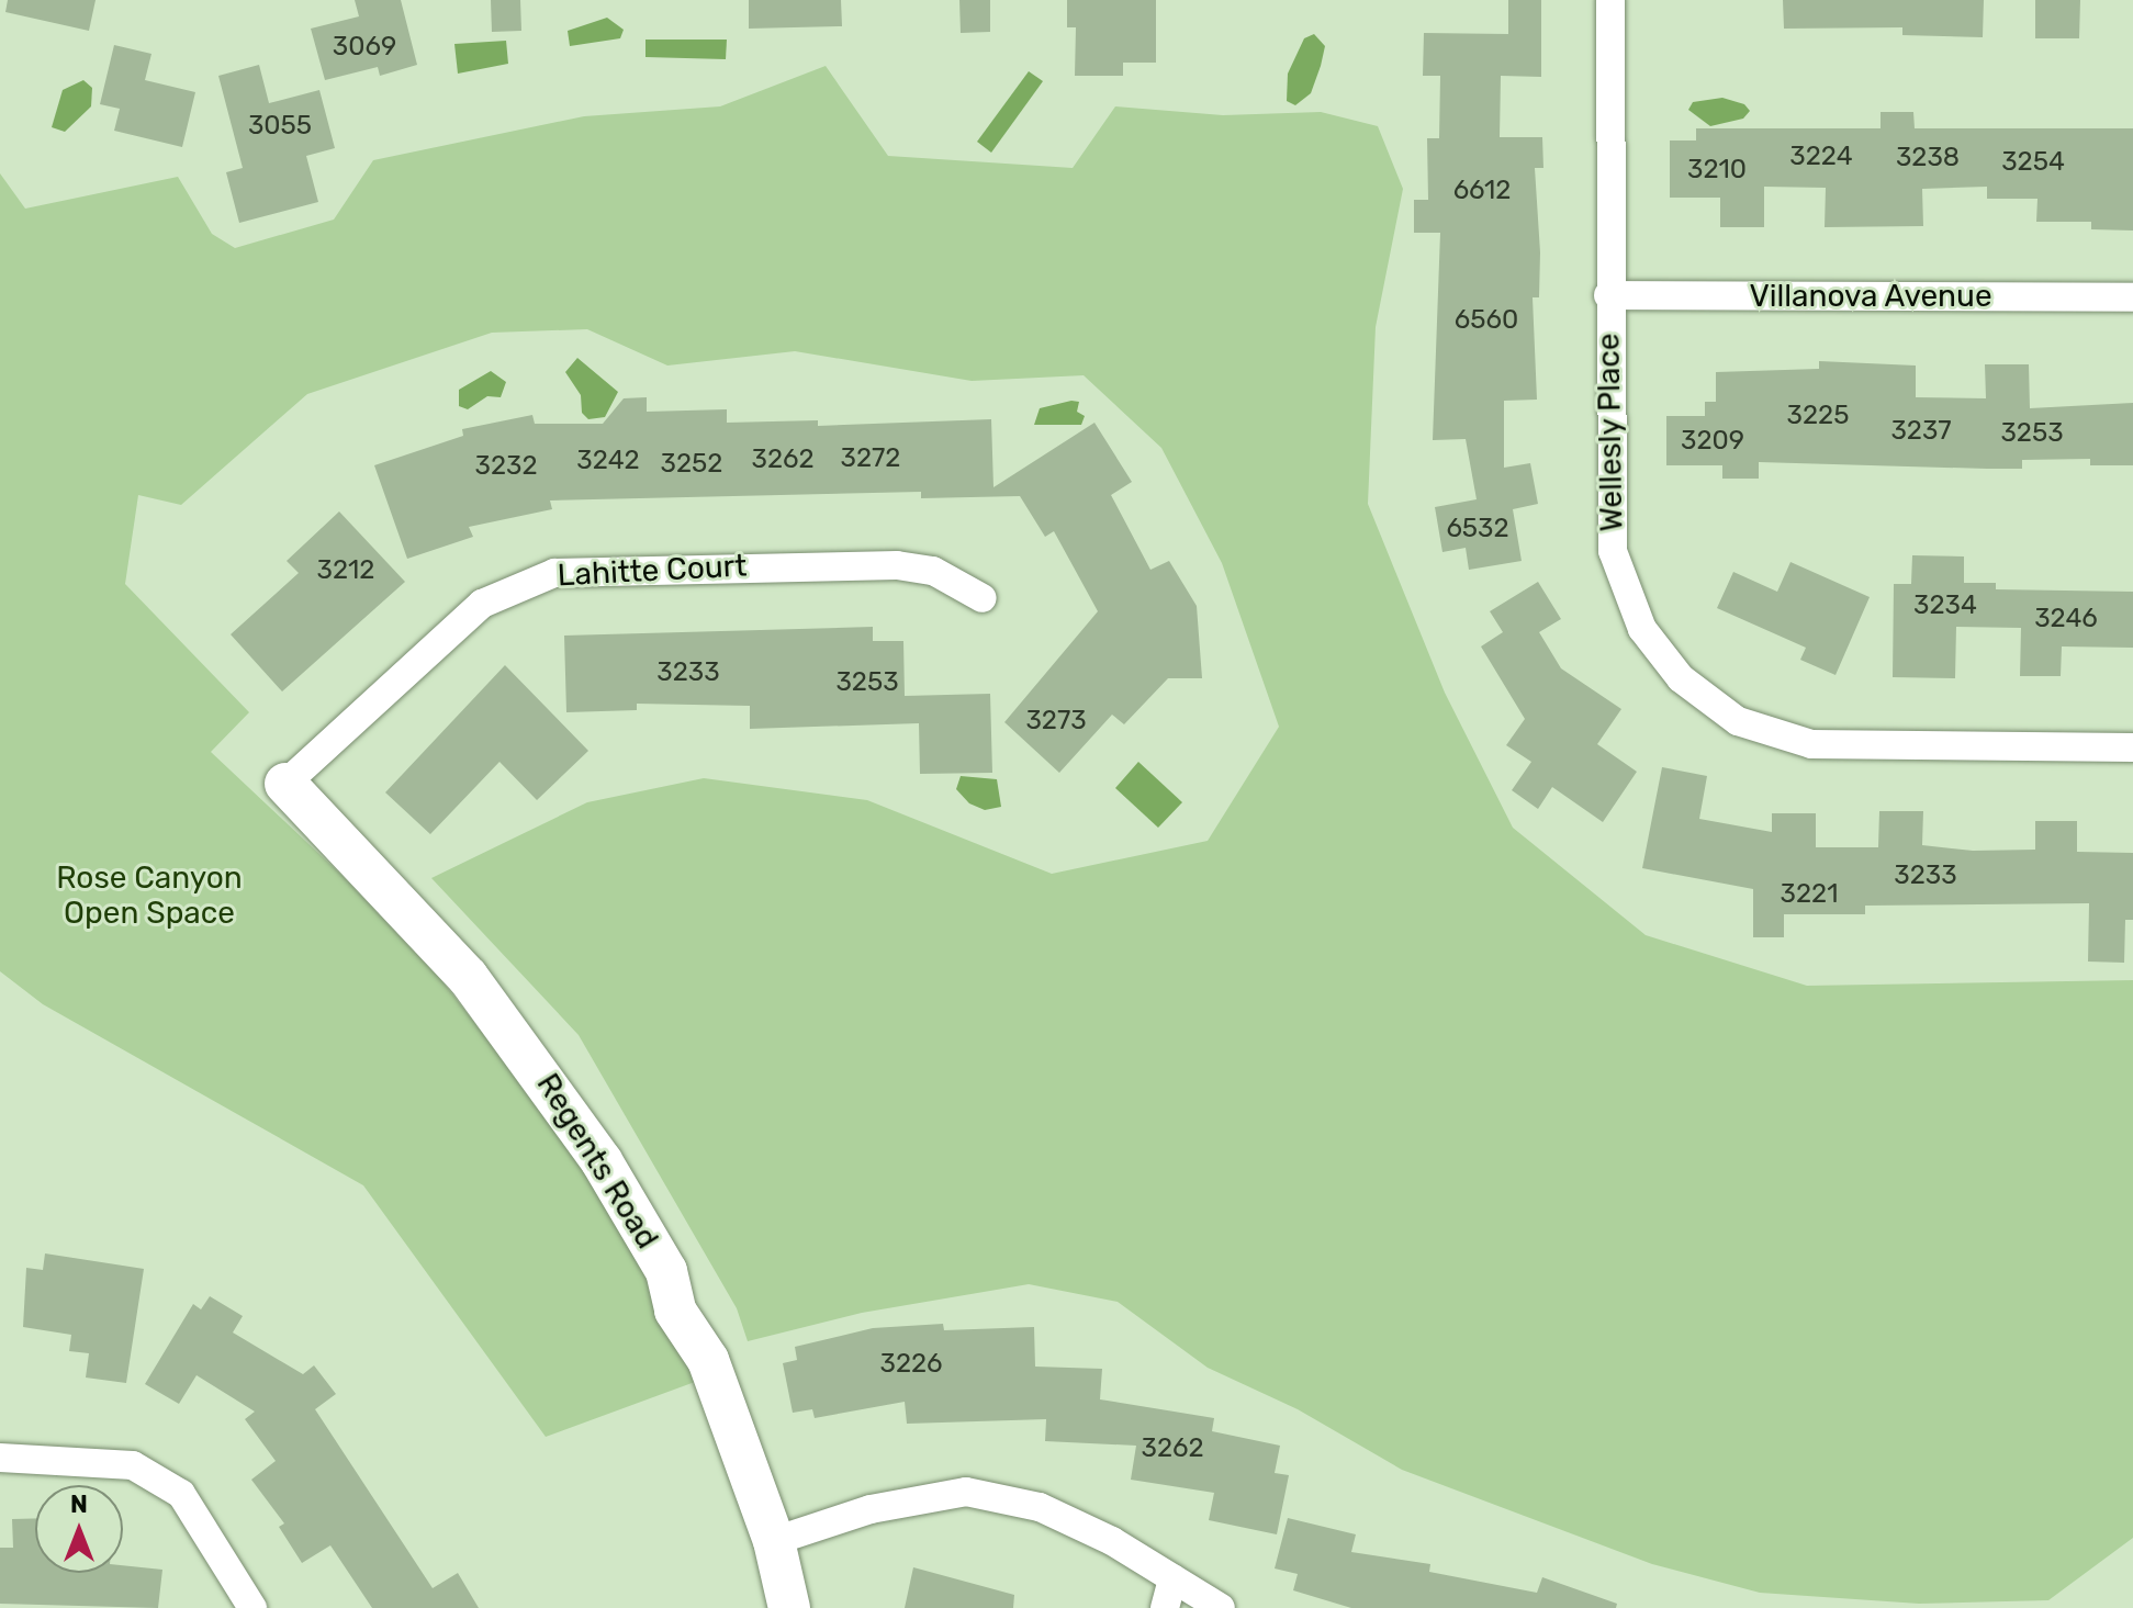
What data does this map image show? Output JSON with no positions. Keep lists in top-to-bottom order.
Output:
{
  "streets": {
    "street": [
      "Villanova Avenue",
      "Wellesly Place",
      "Lahitte Court",
      "Regents Road"
    ]
  },
  "crossings": [
    ["Villanova Avenue", "Wellesly Place"],
    ["Lahitte Court", "Regents Road"]
  ],
  "parks": ["Rose Canyon Open Space"],
  "house_numbers": [
    "3069",
    "3055",
    "3224",
    "3238",
    "3254",
    "3210",
    "6612",
    "6560",
    "3225",
    "3237",
    "3253",
    "3209",
    "3272",
    "3262",
    "3242",
    "3252",
    "3232",
    "6532",
    "3212",
    "3234",
    "3246",
    "3233",
    "3253",
    "3273",
    "3233",
    "3221",
    "3226",
    "3262"
  ],
  "north": "top"
}
